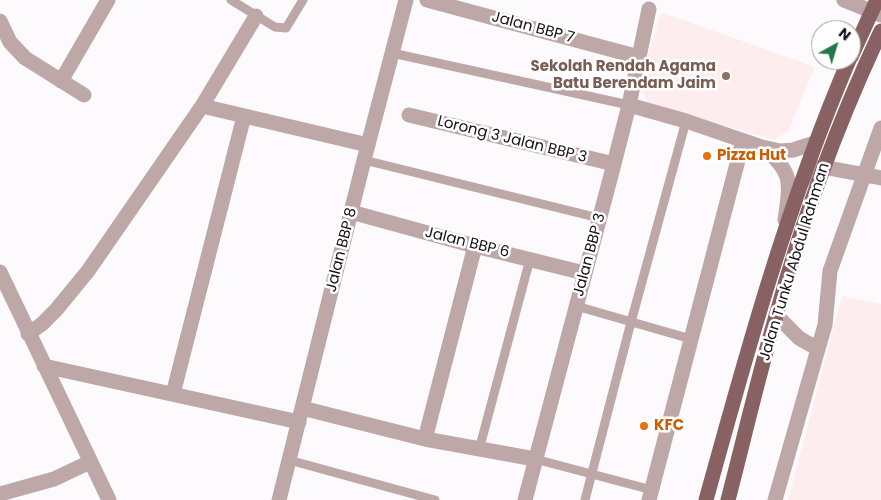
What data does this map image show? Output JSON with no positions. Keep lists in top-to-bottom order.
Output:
{
  "streets": {
    "main road": ["Jalan Tunku Abdul Rahman"],
    "street": [
      "Jalan BBP 7",
      "Lorong 3 Jalan BBP 3",
      "Jalan BBP 6",
      "Jalan BBP 8",
      "Jalan BBP 3"
    ]
  },
  "crossings": [
    ["Jalan BBP 7", "Jalan BBP 3"],
    ["Lorong 3 Jalan BBP 3", "Jalan BBP 3"],
    ["Jalan BBP 6", "Jalan BBP 8"],
    ["Jalan BBP 6", "Jalan BBP 3"]
  ],
  "places": ["Sekolah Rendah Agama Batu Berendam Jaim", "Pizza Hut", "KFC"],
  "north": "top right"
}
